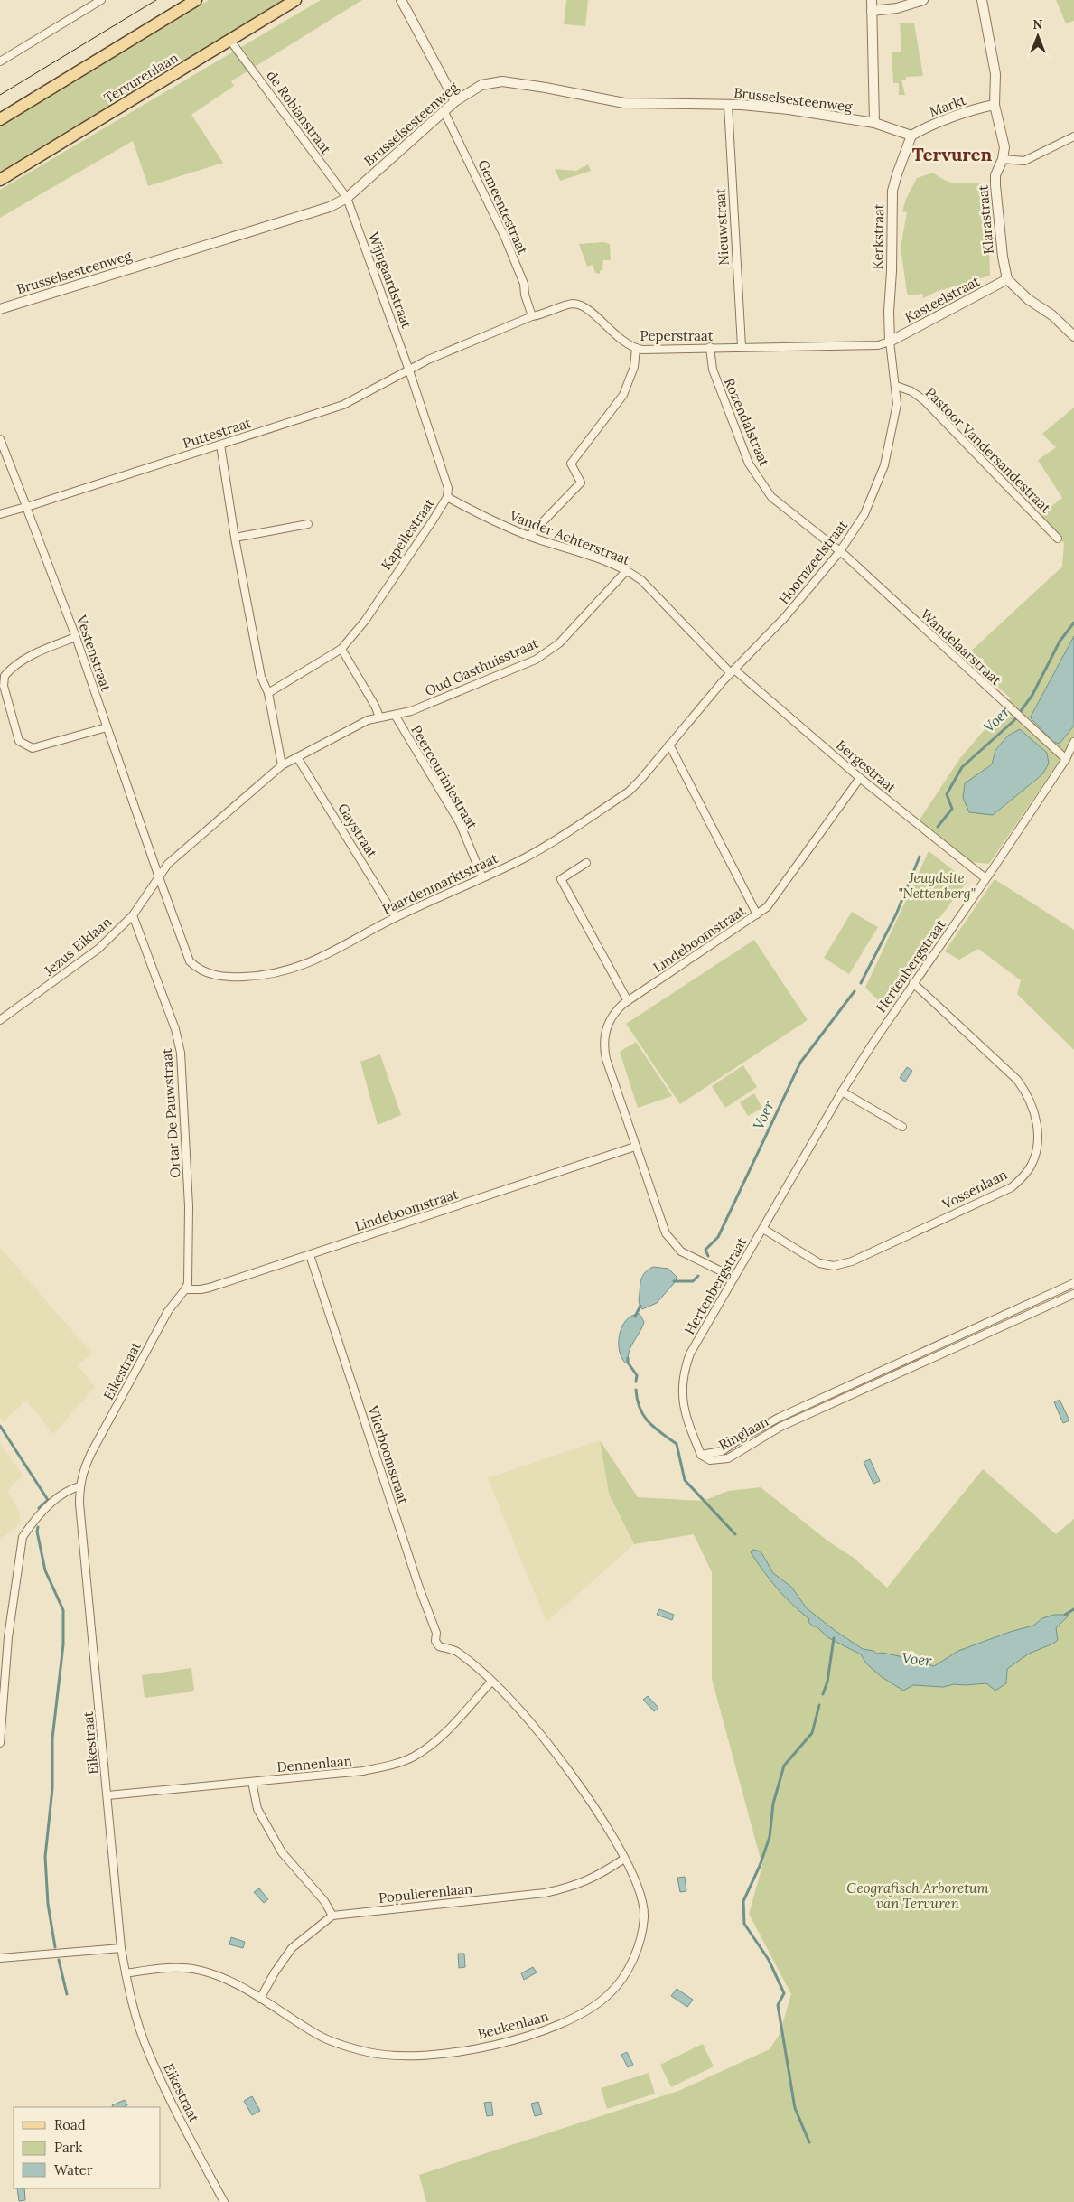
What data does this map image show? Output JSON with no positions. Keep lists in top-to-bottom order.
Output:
{
  "streets": {
    "main road": ["Tervurenlaan"],
    "street": [
      "Brusselsesteenweg",
      "Markt",
      "de Robianstraat",
      "Gemeentestraat",
      "Klarastraat",
      "Nieuwstraat",
      "Kerkstraat",
      "Wijngaardstraat",
      "Kasteelstraat",
      "Peperstraat",
      "Rozendalstraat",
      "Puttestraat",
      "Pastoor Vandersandestraat",
      "Kapellestraat",
      "Vander Achterstraat",
      "Hoornzeelstraat",
      "Wandelaarstraat",
      "Vestenstraat",
      "Oud Gasthuisstraat",
      "Bergestraat",
      "Peercouriniestraat",
      "Gaystraat",
      "Paardenmarktstraat",
      "Lindeboomstraat",
      "Jezus Eiklaan",
      "Hertenbergstraat",
      "Ortar De Pauwstraat",
      "Vossenlaan",
      "Eikestraat",
      "Ringlaan",
      "Vlierboomstraat",
      "Dennenlaan",
      "Populierenlaan",
      "Beukenlaan"
    ]
  },
  "crossings": [
    ["Tervurenlaan", "de Robianstraat"],
    ["Brusselsesteenweg", "Markt"],
    ["Brusselsesteenweg", "de Robianstraat"],
    ["Brusselsesteenweg", "Gemeentestraat"],
    ["Brusselsesteenweg", "Nieuwstraat"],
    ["Brusselsesteenweg", "Kerkstraat"],
    ["Brusselsesteenweg", "Wijngaardstraat"],
    ["Markt", "Klarastraat"],
    ["Markt", "Kerkstraat"],
    ["de Robianstraat", "Wijngaardstraat"],
    ["Gemeentestraat", "Peperstraat"],
    ["Klarastraat", "Kasteelstraat"],
    ["Nieuwstraat", "Peperstraat"],
    ["Kerkstraat", "Kasteelstraat"],
    ["Kerkstraat", "Peperstraat"],
    ["Kerkstraat", "Hoornzeelstraat"],
    ["Wijngaardstraat", "Peperstraat"],
    ["Wijngaardstraat", "Puttestraat"],
    ["Wijngaardstraat", "Kapellestraat"],
    ["Kasteelstraat", "Peperstraat"],
    ["Kasteelstraat", "Hoornzeelstraat"],
    ["Peperstraat", "Rozendalstraat"],
    ["Peperstraat", "Puttestraat"],
    ["Peperstraat", "Kapellestraat"],
    ["Peperstraat", "Hoornzeelstraat"],
    ["Rozendalstraat", "Hoornzeelstraat"],
    ["Rozendalstraat", "Wandelaarstraat"],
    ["Puttestraat", "Kapellestraat"],
    ["Puttestraat", "Vestenstraat"],
    ["Pastoor Vandersandestraat", "Hoornzeelstraat"],
    ["Kapellestraat", "Vander Achterstraat"],
    ["Vander Achterstraat", "Hoornzeelstraat"],
    ["Vander Achterstraat", "Oud Gasthuisstraat"],
    ["Vander Achterstraat", "Bergestraat"],
    ["Vander Achterstraat", "Paardenmarktstraat"],
    ["Hoornzeelstraat", "Wandelaarstraat"],
    ["Hoornzeelstraat", "Bergestraat"],
    ["Hoornzeelstraat", "Paardenmarktstraat"],
    ["Wandelaarstraat", "Hertenbergstraat"],
    ["Vestenstraat", "Paardenmarktstraat"],
    ["Vestenstraat", "Jezus Eiklaan"],
    ["Oud Gasthuisstraat", "Peercouriniestraat"],
    ["Bergestraat", "Paardenmarktstraat"],
    ["Bergestraat", "Hertenbergstraat"],
    ["Peercouriniestraat", "Paardenmarktstraat"],
    ["Gaystraat", "Paardenmarktstraat"],
    ["Paardenmarktstraat", "Lindeboomstraat"],
    ["Paardenmarktstraat", "Jezus Eiklaan"],
    ["Lindeboomstraat", "Hertenbergstraat"],
    ["Lindeboomstraat", "Ortar De Pauwstraat"],
    ["Lindeboomstraat", "Eikestraat"],
    ["Lindeboomstraat", "Vlierboomstraat"],
    ["Jezus Eiklaan", "Ortar De Pauwstraat"],
    ["Hertenbergstraat", "Vossenlaan"],
    ["Hertenbergstraat", "Ringlaan"],
    ["Ortar De Pauwstraat", "Eikestraat"],
    ["Eikestraat", "Dennenlaan"],
    ["Eikestraat", "Beukenlaan"],
    ["Vlierboomstraat", "Beukenlaan"],
    ["Dennenlaan", "Beukenlaan"],
    ["Populierenlaan", "Beukenlaan"]
  ],
  "districts": ["Tervuren"],
  "water": ["Voer"],
  "parks": ["Jeugdsite \"Nettenberg\"", "Geografisch Arboretum van Tervuren"],
  "legend": ["Road", "Park", "Water"],
  "north": "top"
}
